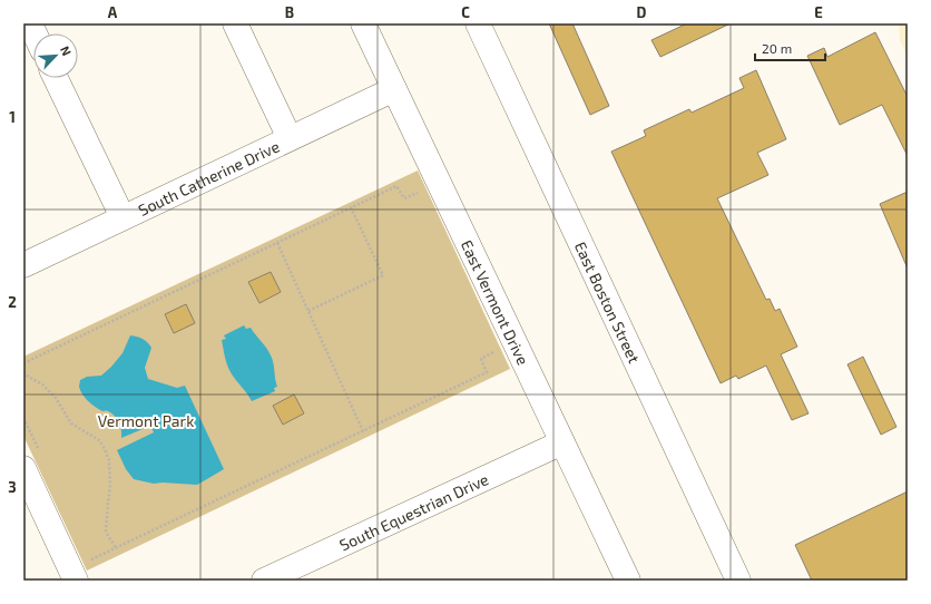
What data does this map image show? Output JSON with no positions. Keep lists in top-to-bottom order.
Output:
{
  "streets": {
    "street": [
      "South Catherine Drive",
      "East Vermont Drive",
      "East Boston Street",
      "South Equestrian Drive"
    ]
  },
  "crossings": [
    ["South Catherine Drive", "East Vermont Drive"],
    ["East Vermont Drive", "South Equestrian Drive"]
  ],
  "parks": ["Vermont Park"],
  "scale_bar": "20 m",
  "north": "top right",
  "grid": {
    "columns": [
      "A",
      "B",
      "C",
      "D",
      "E"
    ],
    "rows": ["1", "2", "3"]
  }
}
